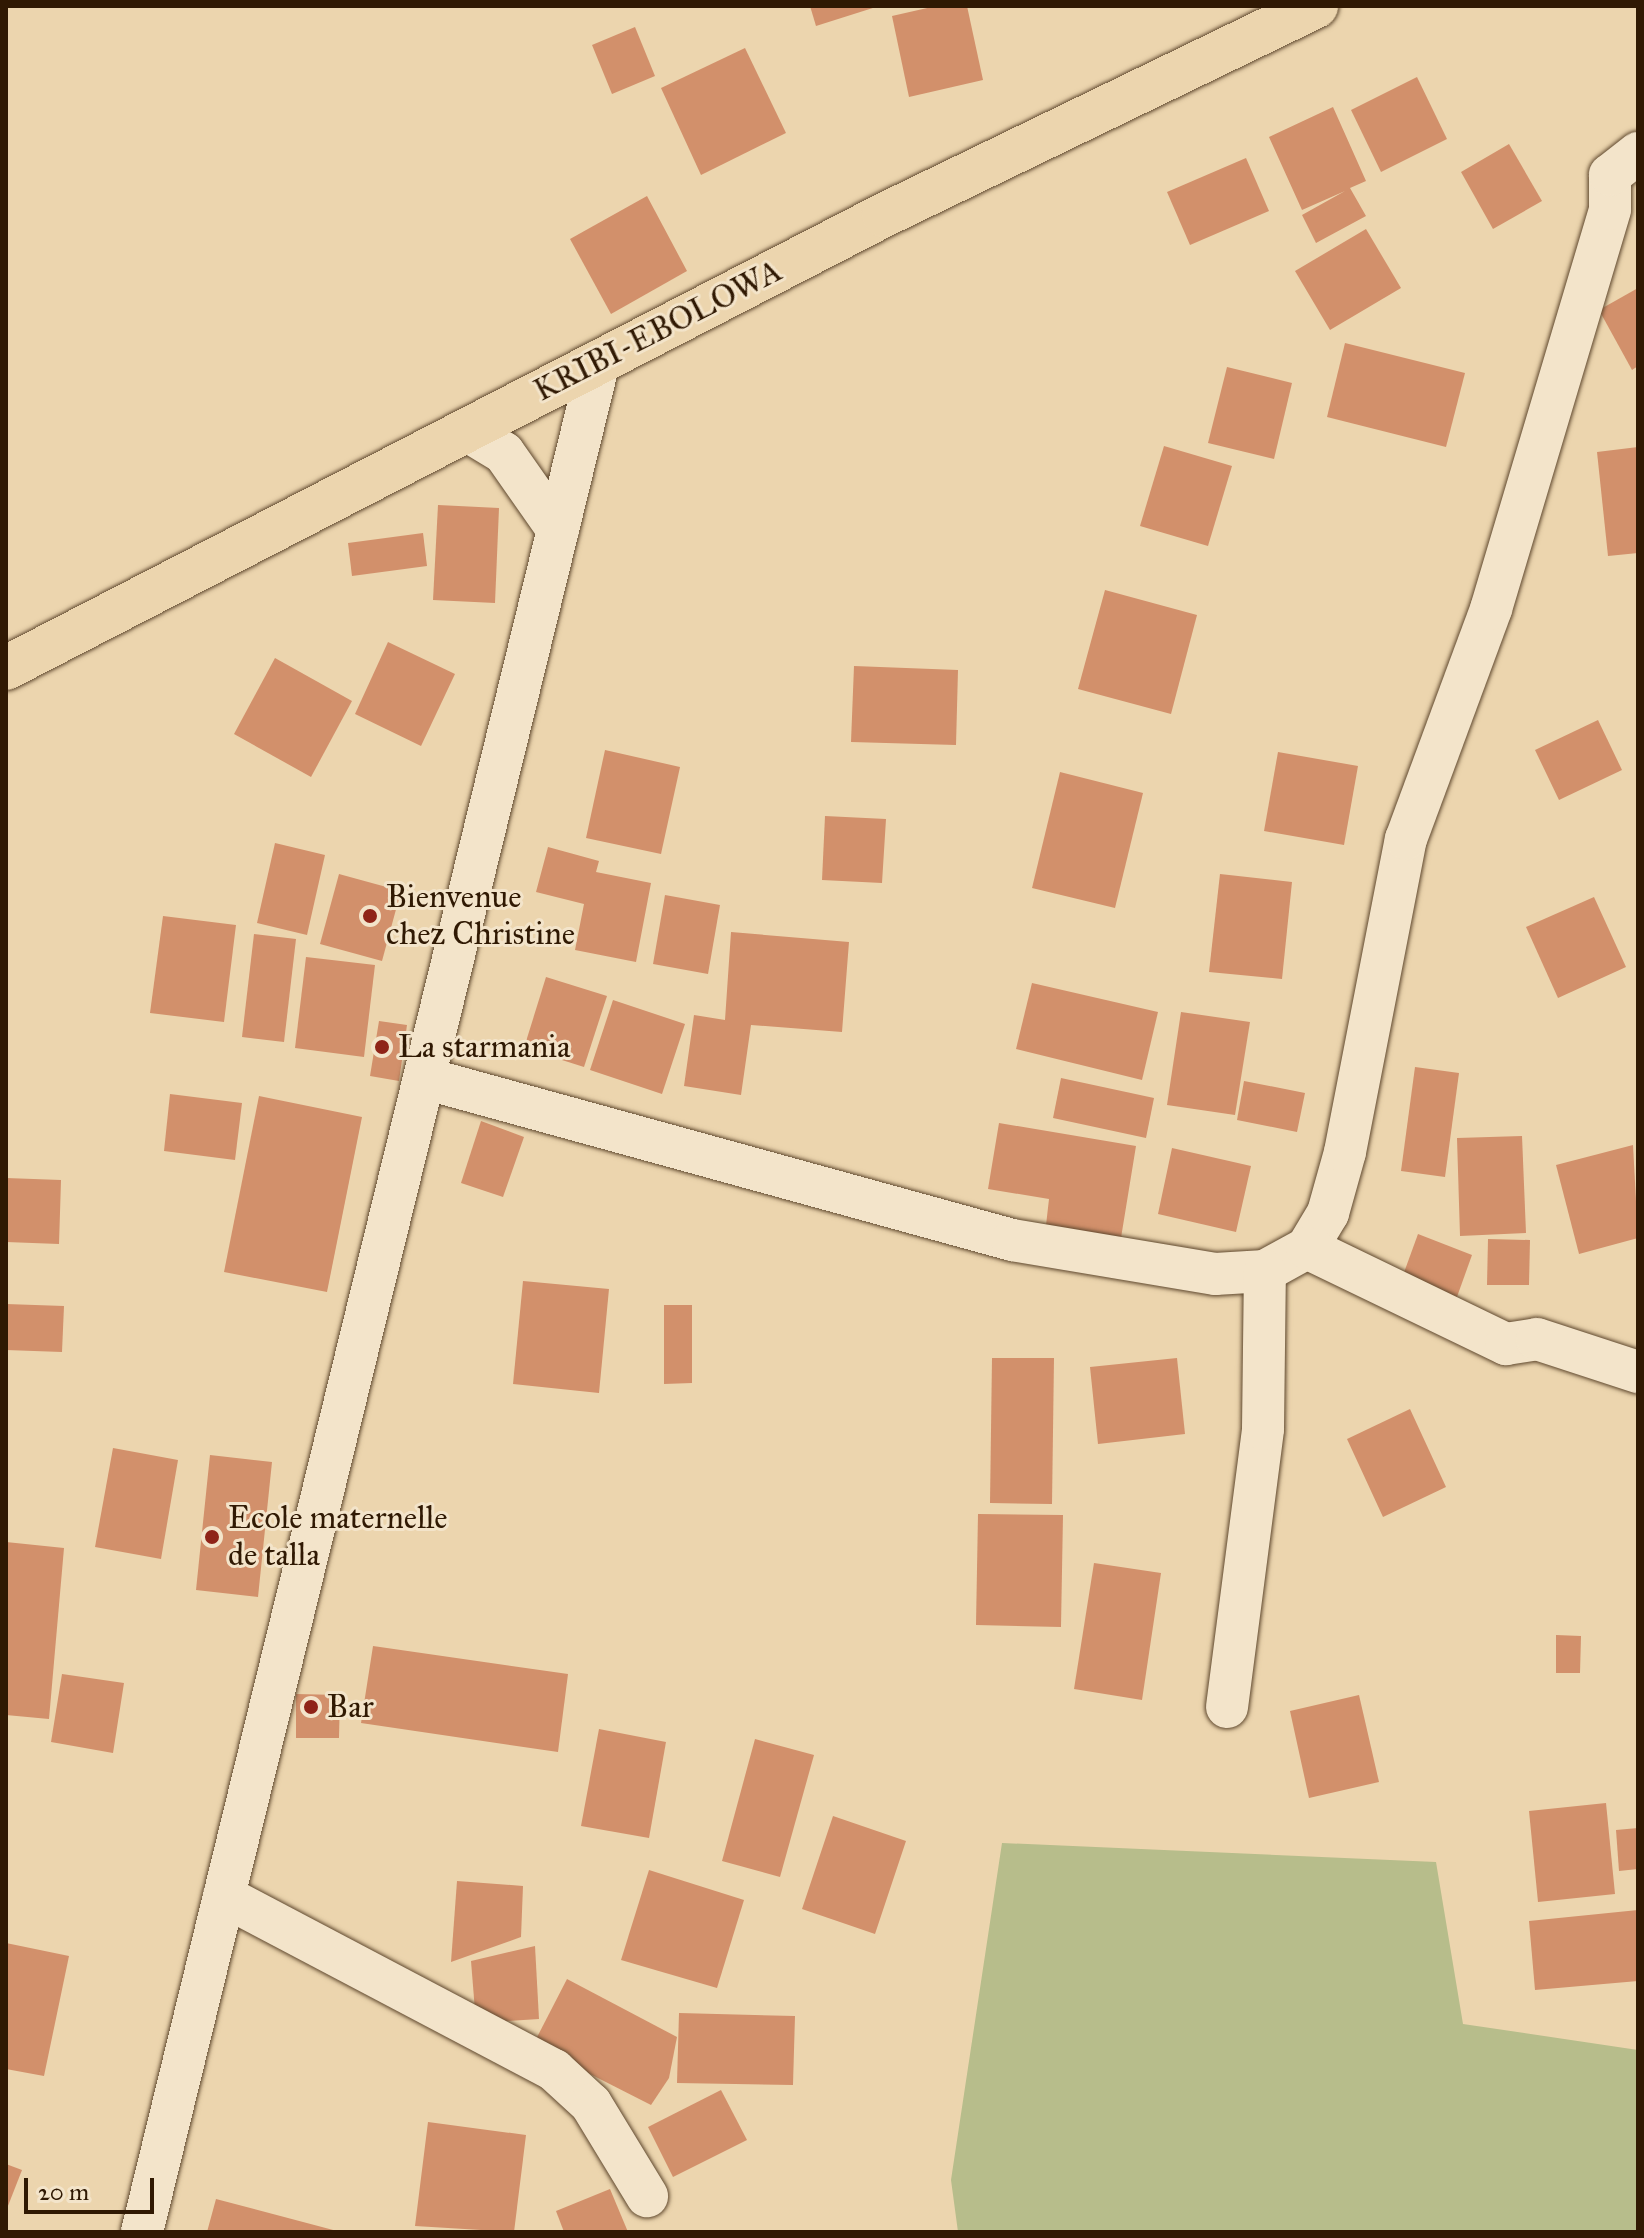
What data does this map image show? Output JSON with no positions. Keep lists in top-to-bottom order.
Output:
{
  "streets": {
    "highway": ["KRIBI-EBOLOWA"]
  },
  "places": [
    "Bienvenue chez Christine",
    "La starmania",
    "Ecole maternelle de talla",
    "Bar"
  ],
  "scale_bar": "20 m"
}
